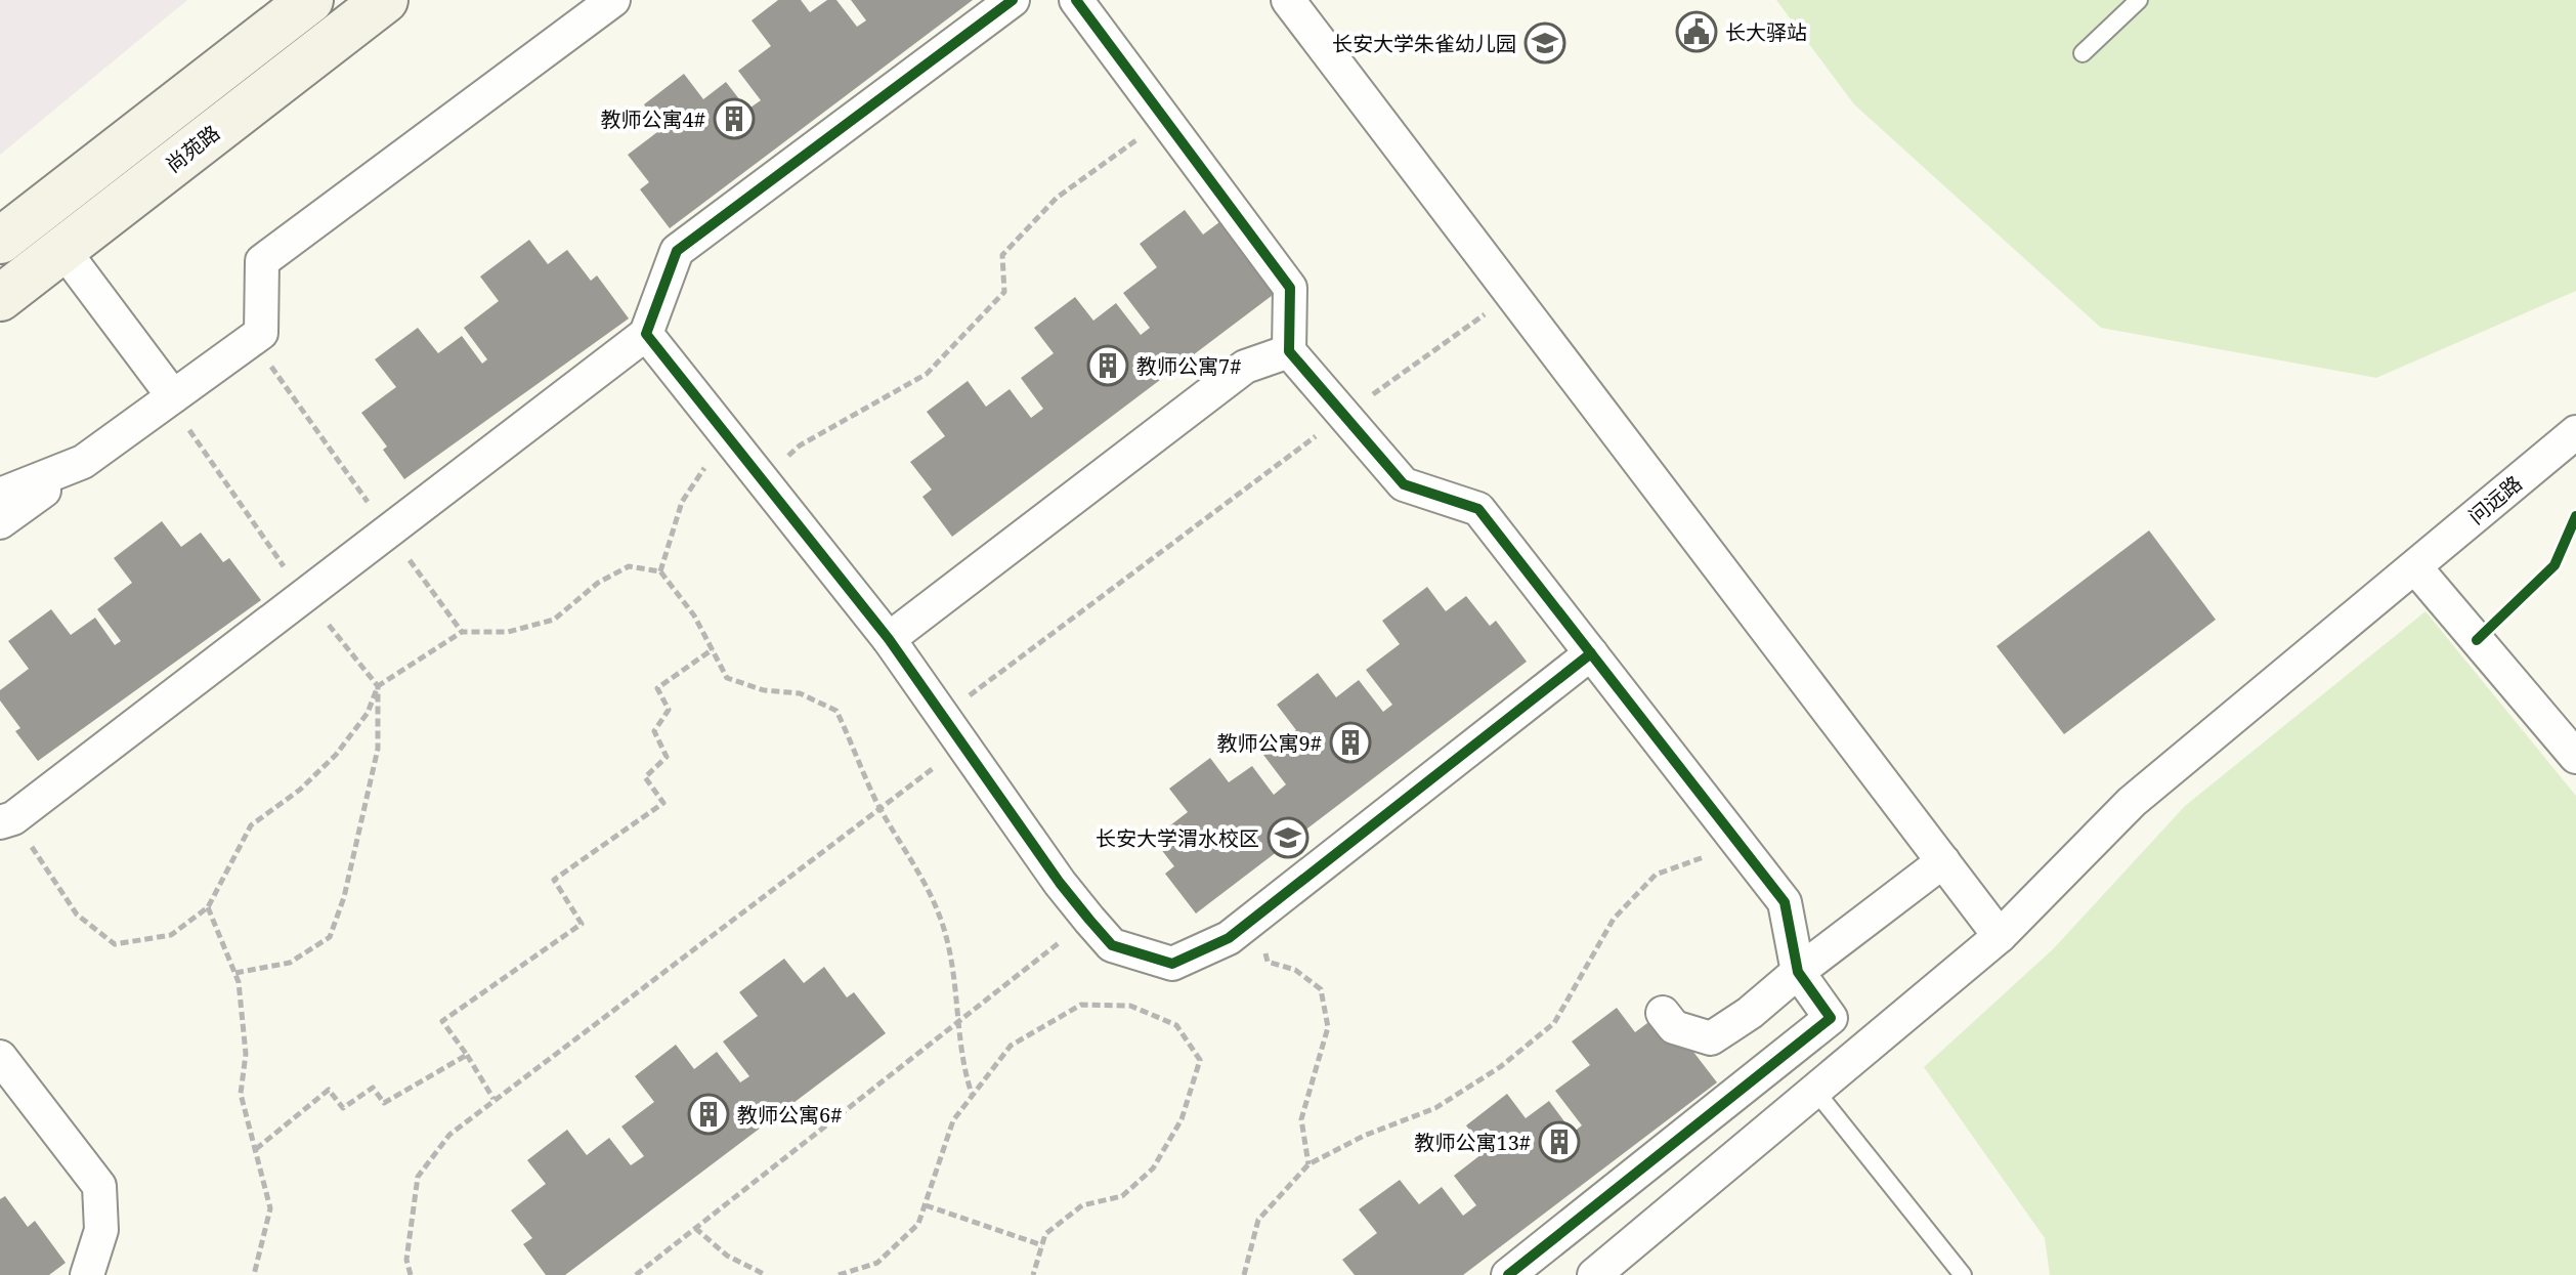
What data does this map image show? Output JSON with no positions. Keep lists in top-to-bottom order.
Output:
{
  "streets": {
    "main road": ["尚苑路"],
    "street": ["问远路"]
  },
  "places": {
    "public building": ["长大驿站"],
    "school or university": ["长安大学朱雀幼儿园", "长安大学渭水校区"],
    "building": [
      "教师公寓4#",
      "教师公寓7#",
      "教师公寓9#",
      "教师公寓6#",
      "教师公寓13#"
    ]
  }
}
